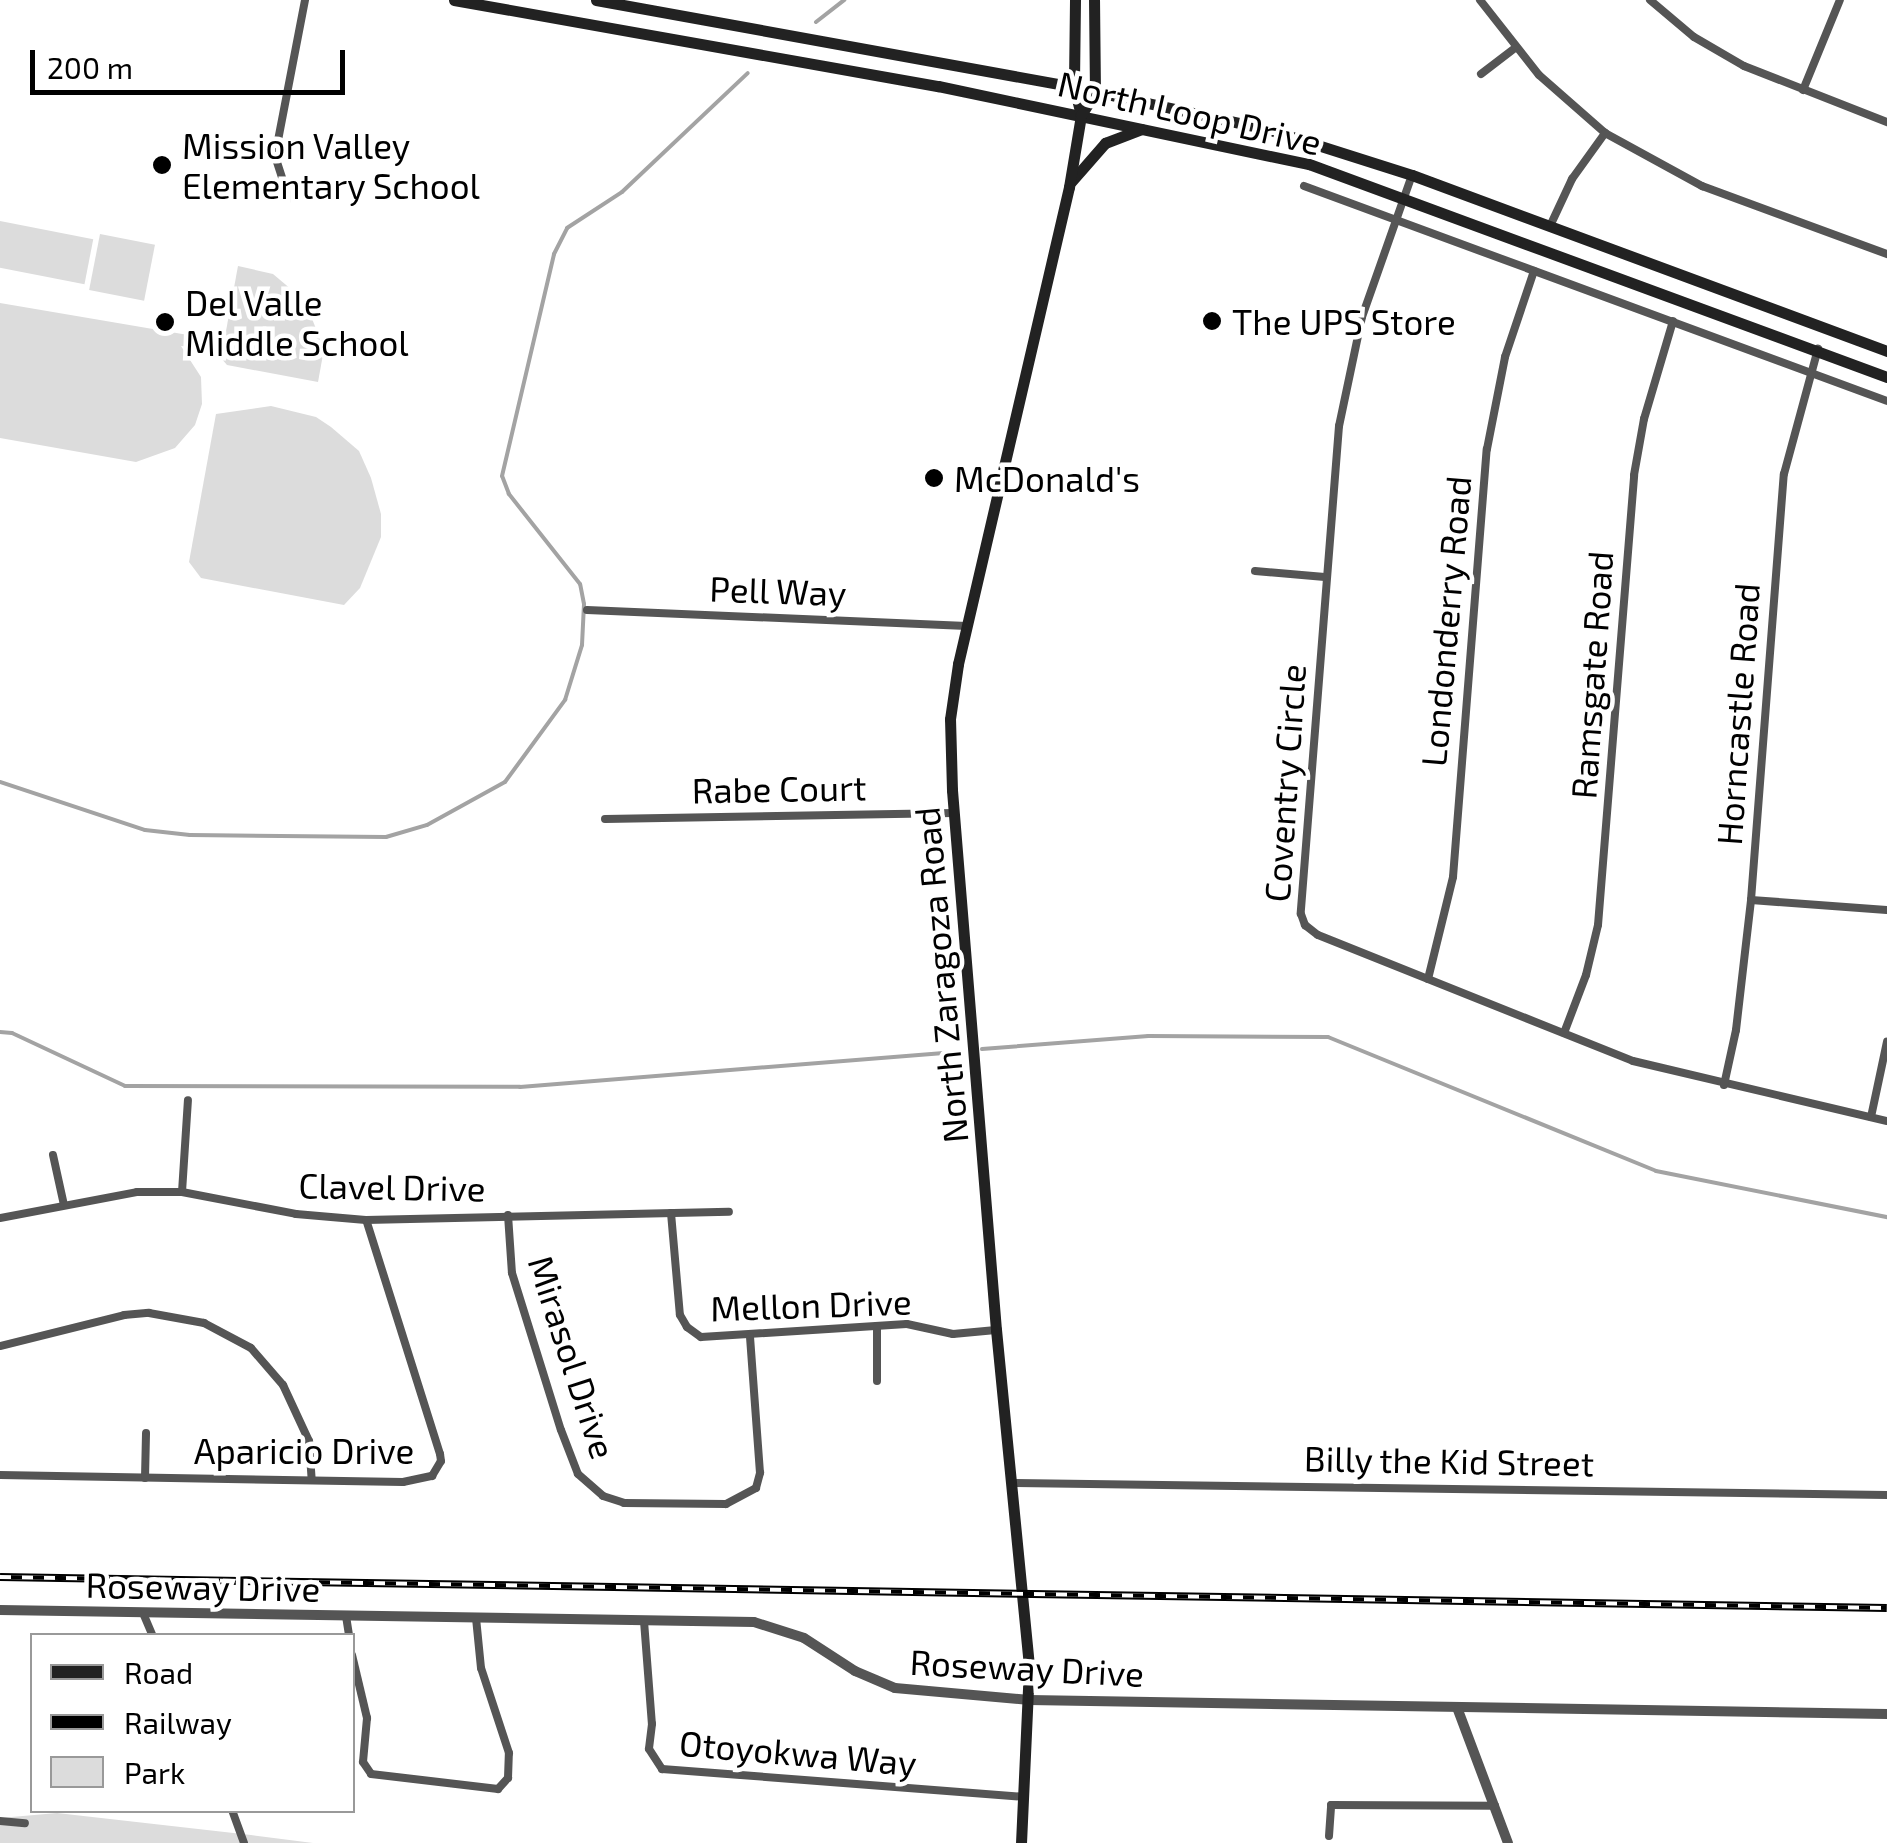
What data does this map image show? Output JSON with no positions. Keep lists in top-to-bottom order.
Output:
{
  "streets": {
    "main road": ["North Loop Drive", "North Zaragoza Road"],
    "street": [
      "Pell Way",
      "Londonderry Road",
      "Ramsgate Road",
      "Horncastle Road",
      "Coventry Circle",
      "Rabe Court",
      "Clavel Drive",
      "Mellon Drive",
      "Mirasol Drive",
      "Aparicio Drive",
      "Billy the Kid Street",
      "Roseway Drive",
      "Otoyokwa Way"
    ]
  },
  "crossings": [
    ["North Loop Drive", "Horncastle Road"],
    ["North Loop Drive", "Coventry Circle"],
    ["North Loop Drive", "North Zaragoza Road"],
    ["Pell Way", "North Zaragoza Road"],
    ["Londonderry Road", "Coventry Circle"],
    ["Ramsgate Road", "Coventry Circle"],
    ["Horncastle Road", "Coventry Circle"],
    ["Rabe Court", "North Zaragoza Road"],
    ["North Zaragoza Road", "Mellon Drive"],
    ["North Zaragoza Road", "Billy the Kid Street"],
    ["North Zaragoza Road", "Roseway Drive"],
    ["North Zaragoza Road", "Otoyokwa Way"],
    ["Clavel Drive", "Mellon Drive"],
    ["Clavel Drive", "Mirasol Drive"],
    ["Clavel Drive", "Aparicio Drive"],
    ["Mellon Drive", "Mirasol Drive"],
    ["Roseway Drive", "Otoyokwa Way"]
  ],
  "places": [
    "Mission Valley Elementary School",
    "The UPS Store",
    "Del Valle Middle School",
    "McDonald's"
  ],
  "legend": ["Road", "Railway", "Park"],
  "scale_bar": "200 m"
}
